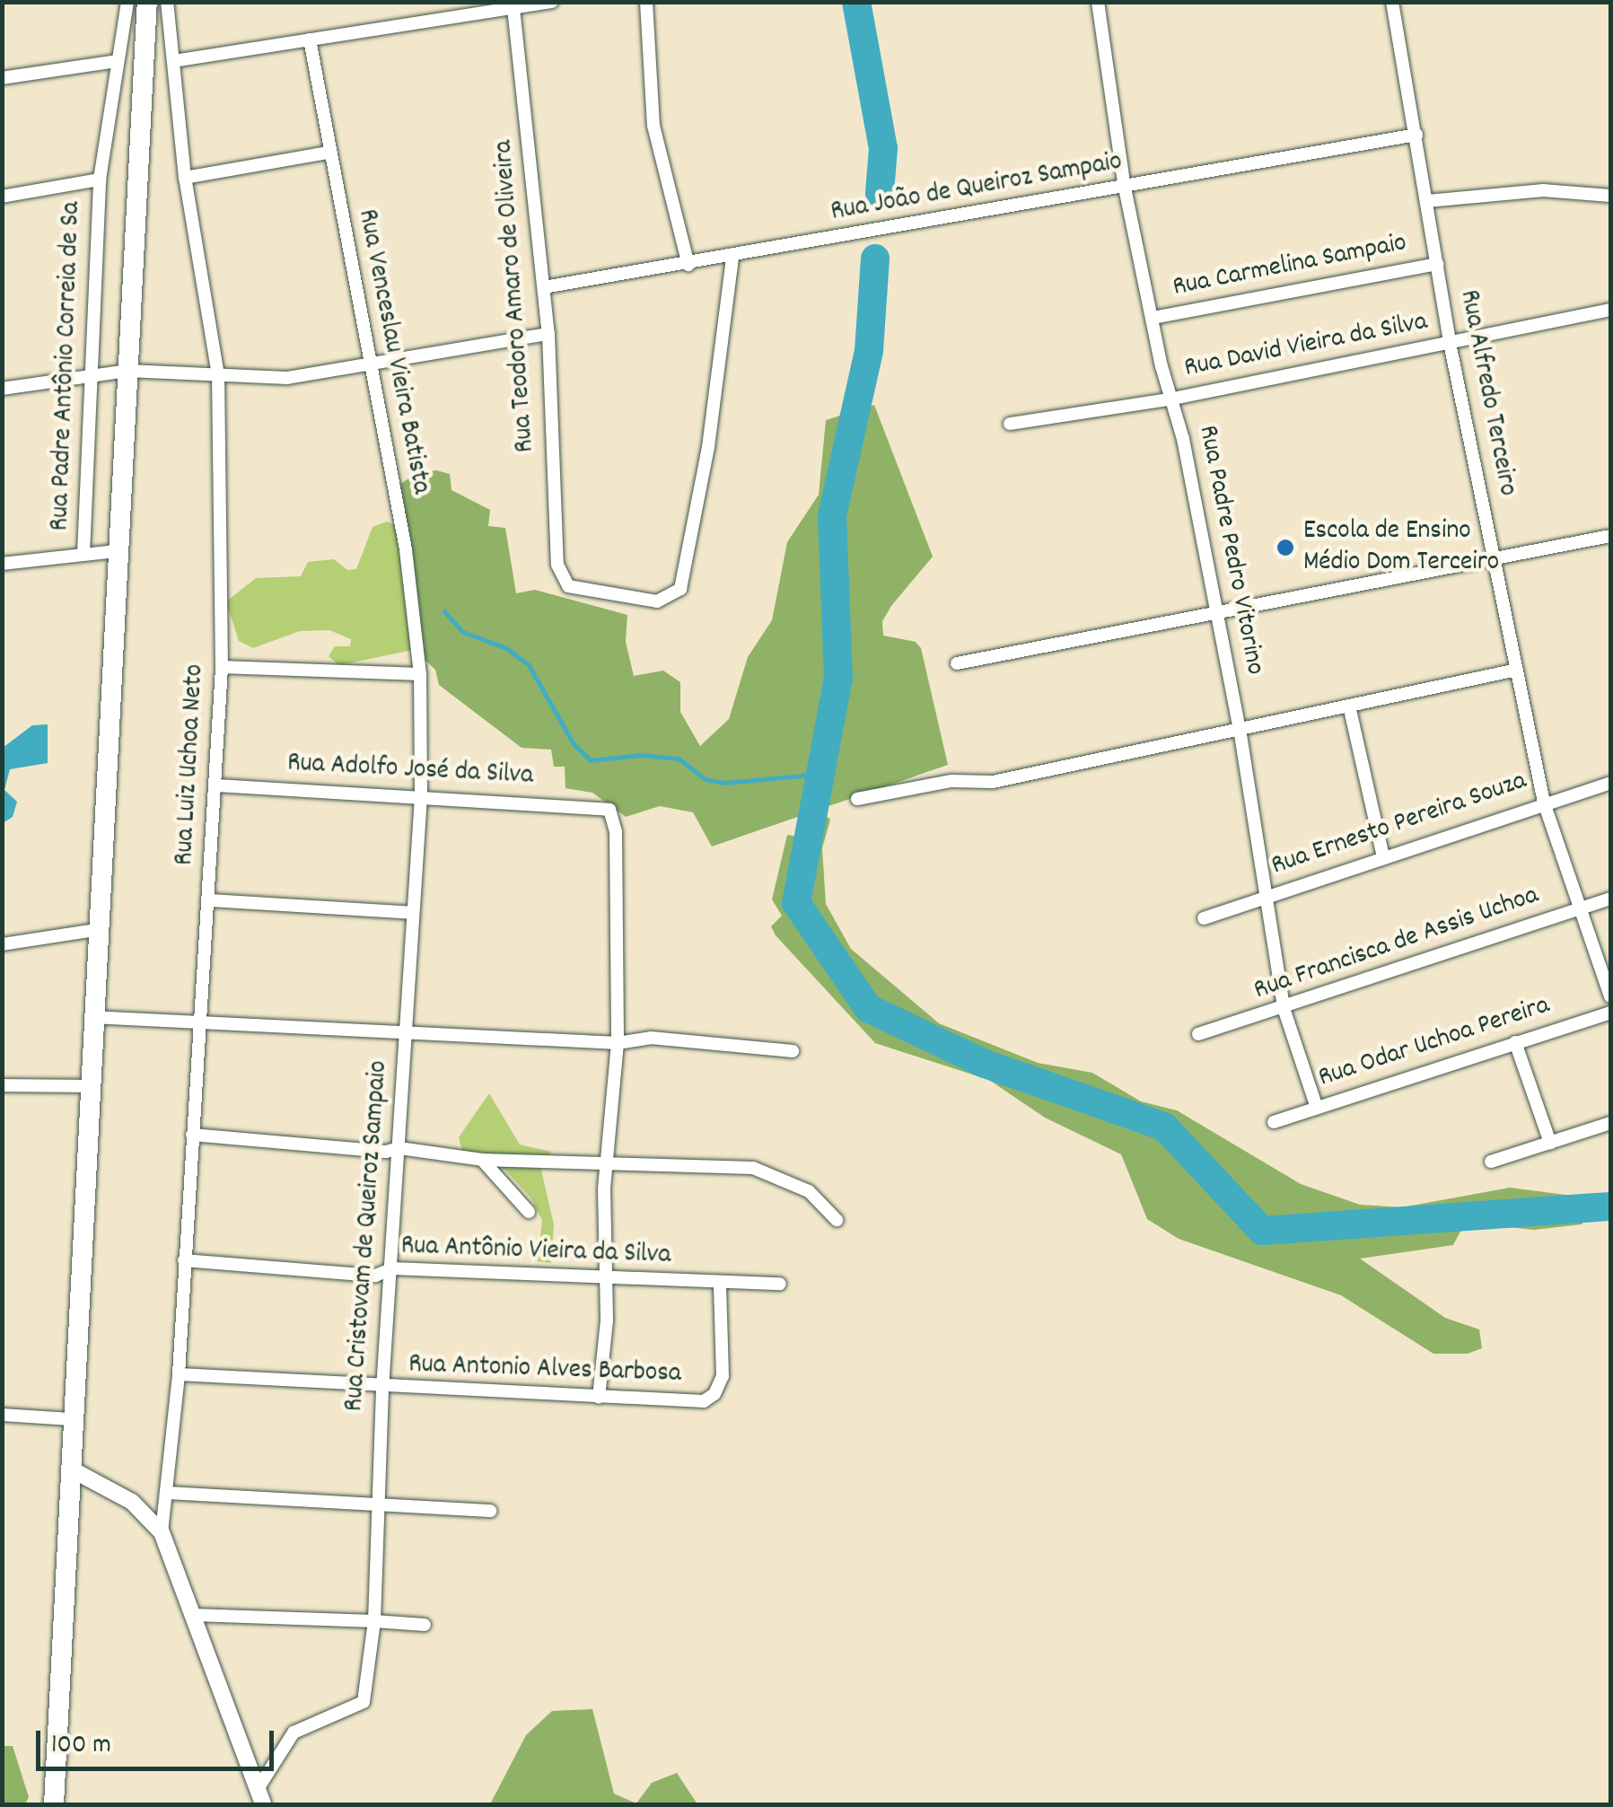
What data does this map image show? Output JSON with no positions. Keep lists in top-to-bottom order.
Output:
{
  "streets": {
    "street": [
      "Rua João de Queiroz Sampaio",
      "Rua Carmelina Sampaio",
      "Rua Teodoro Amaro de Oliveira",
      "Rua David Vieira da Silva",
      "Rua Venceslau Vieira Batista",
      "Rua Padre Antônio Correia de Sa",
      "Rua Alfredo Terceiro",
      "Rua Padre Pedro Vitorino",
      "Rua Luiz Uchoa Neto",
      "Rua Adolfo José da Silva",
      "Rua Ernesto Pereira Souza",
      "Rua Francisca de Assis Uchoa",
      "Rua Odar Uchoa Pereira",
      "Rua Cristovam de Queiroz Sampaio",
      "Rua Antônio Vieira da Silva",
      "Rua Antonio Alves Barbosa"
    ]
  },
  "crossings": [
    ["Rua João de Queiroz Sampaio", "Rua Teodoro Amaro de Oliveira"],
    ["Rua João de Queiroz Sampaio", "Rua Alfredo Terceiro"],
    ["Rua João de Queiroz Sampaio", "Rua Padre Pedro Vitorino"],
    ["Rua Carmelina Sampaio", "Rua Alfredo Terceiro"],
    ["Rua Carmelina Sampaio", "Rua Padre Pedro Vitorino"],
    ["Rua David Vieira da Silva", "Rua Alfredo Terceiro"],
    ["Rua David Vieira da Silva", "Rua Padre Pedro Vitorino"],
    ["Rua Venceslau Vieira Batista", "Rua Cristovam de Queiroz Sampaio"],
    ["Rua Alfredo Terceiro", "Rua Ernesto Pereira Souza"],
    ["Rua Alfredo Terceiro", "Rua Francisca de Assis Uchoa"],
    ["Rua Padre Pedro Vitorino", "Rua Ernesto Pereira Souza"],
    ["Rua Padre Pedro Vitorino", "Rua Francisca de Assis Uchoa"],
    ["Rua Padre Pedro Vitorino", "Rua Odar Uchoa Pereira"],
    ["Rua Luiz Uchoa Neto", "Rua Adolfo José da Silva"],
    ["Rua Luiz Uchoa Neto", "Rua Antônio Vieira da Silva"],
    ["Rua Luiz Uchoa Neto", "Rua Antonio Alves Barbosa"],
    ["Rua Adolfo José da Silva", "Rua Cristovam de Queiroz Sampaio"],
    ["Rua Cristovam de Queiroz Sampaio", "Rua Antônio Vieira da Silva"],
    ["Rua Cristovam de Queiroz Sampaio", "Rua Antonio Alves Barbosa"],
    ["Rua Antônio Vieira da Silva", "Rua Antonio Alves Barbosa"]
  ],
  "places": ["Escola de Ensino Médio Dom Terceiro"],
  "scale_bar": "100 m"
}
